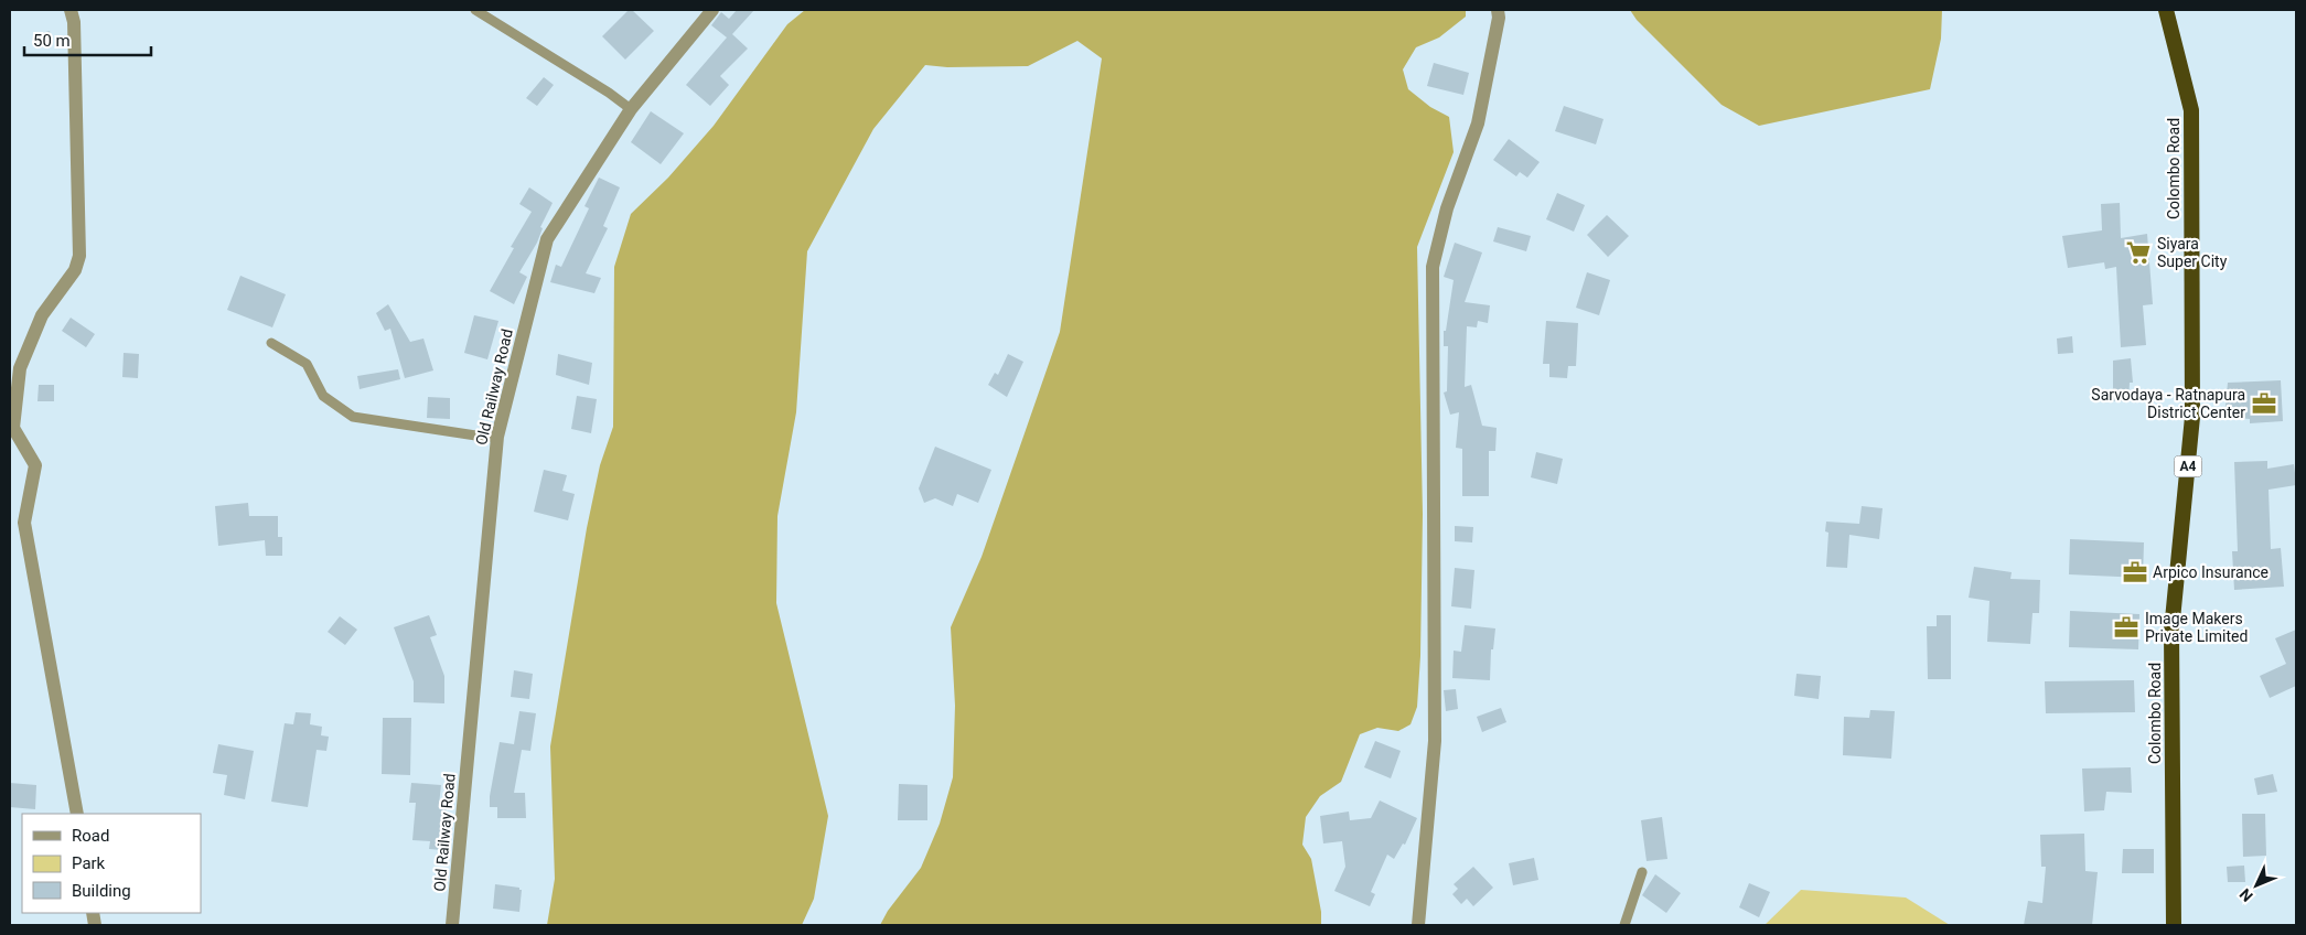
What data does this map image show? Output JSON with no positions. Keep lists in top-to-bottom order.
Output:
{
  "streets": {
    "highway": ["Colombo Road", "A4"],
    "street": ["Old Railway Road"]
  },
  "places": {
    "supermarket": ["Siyara Super City"],
    "office": ["Sarvodaya - Ratnapura District Center", "Arpico Insurance", "Image Makers Private Limited"]
  },
  "legend": ["Road", "Park", "Building"],
  "scale_bar": "50 m",
  "north": "bottom left"
}
